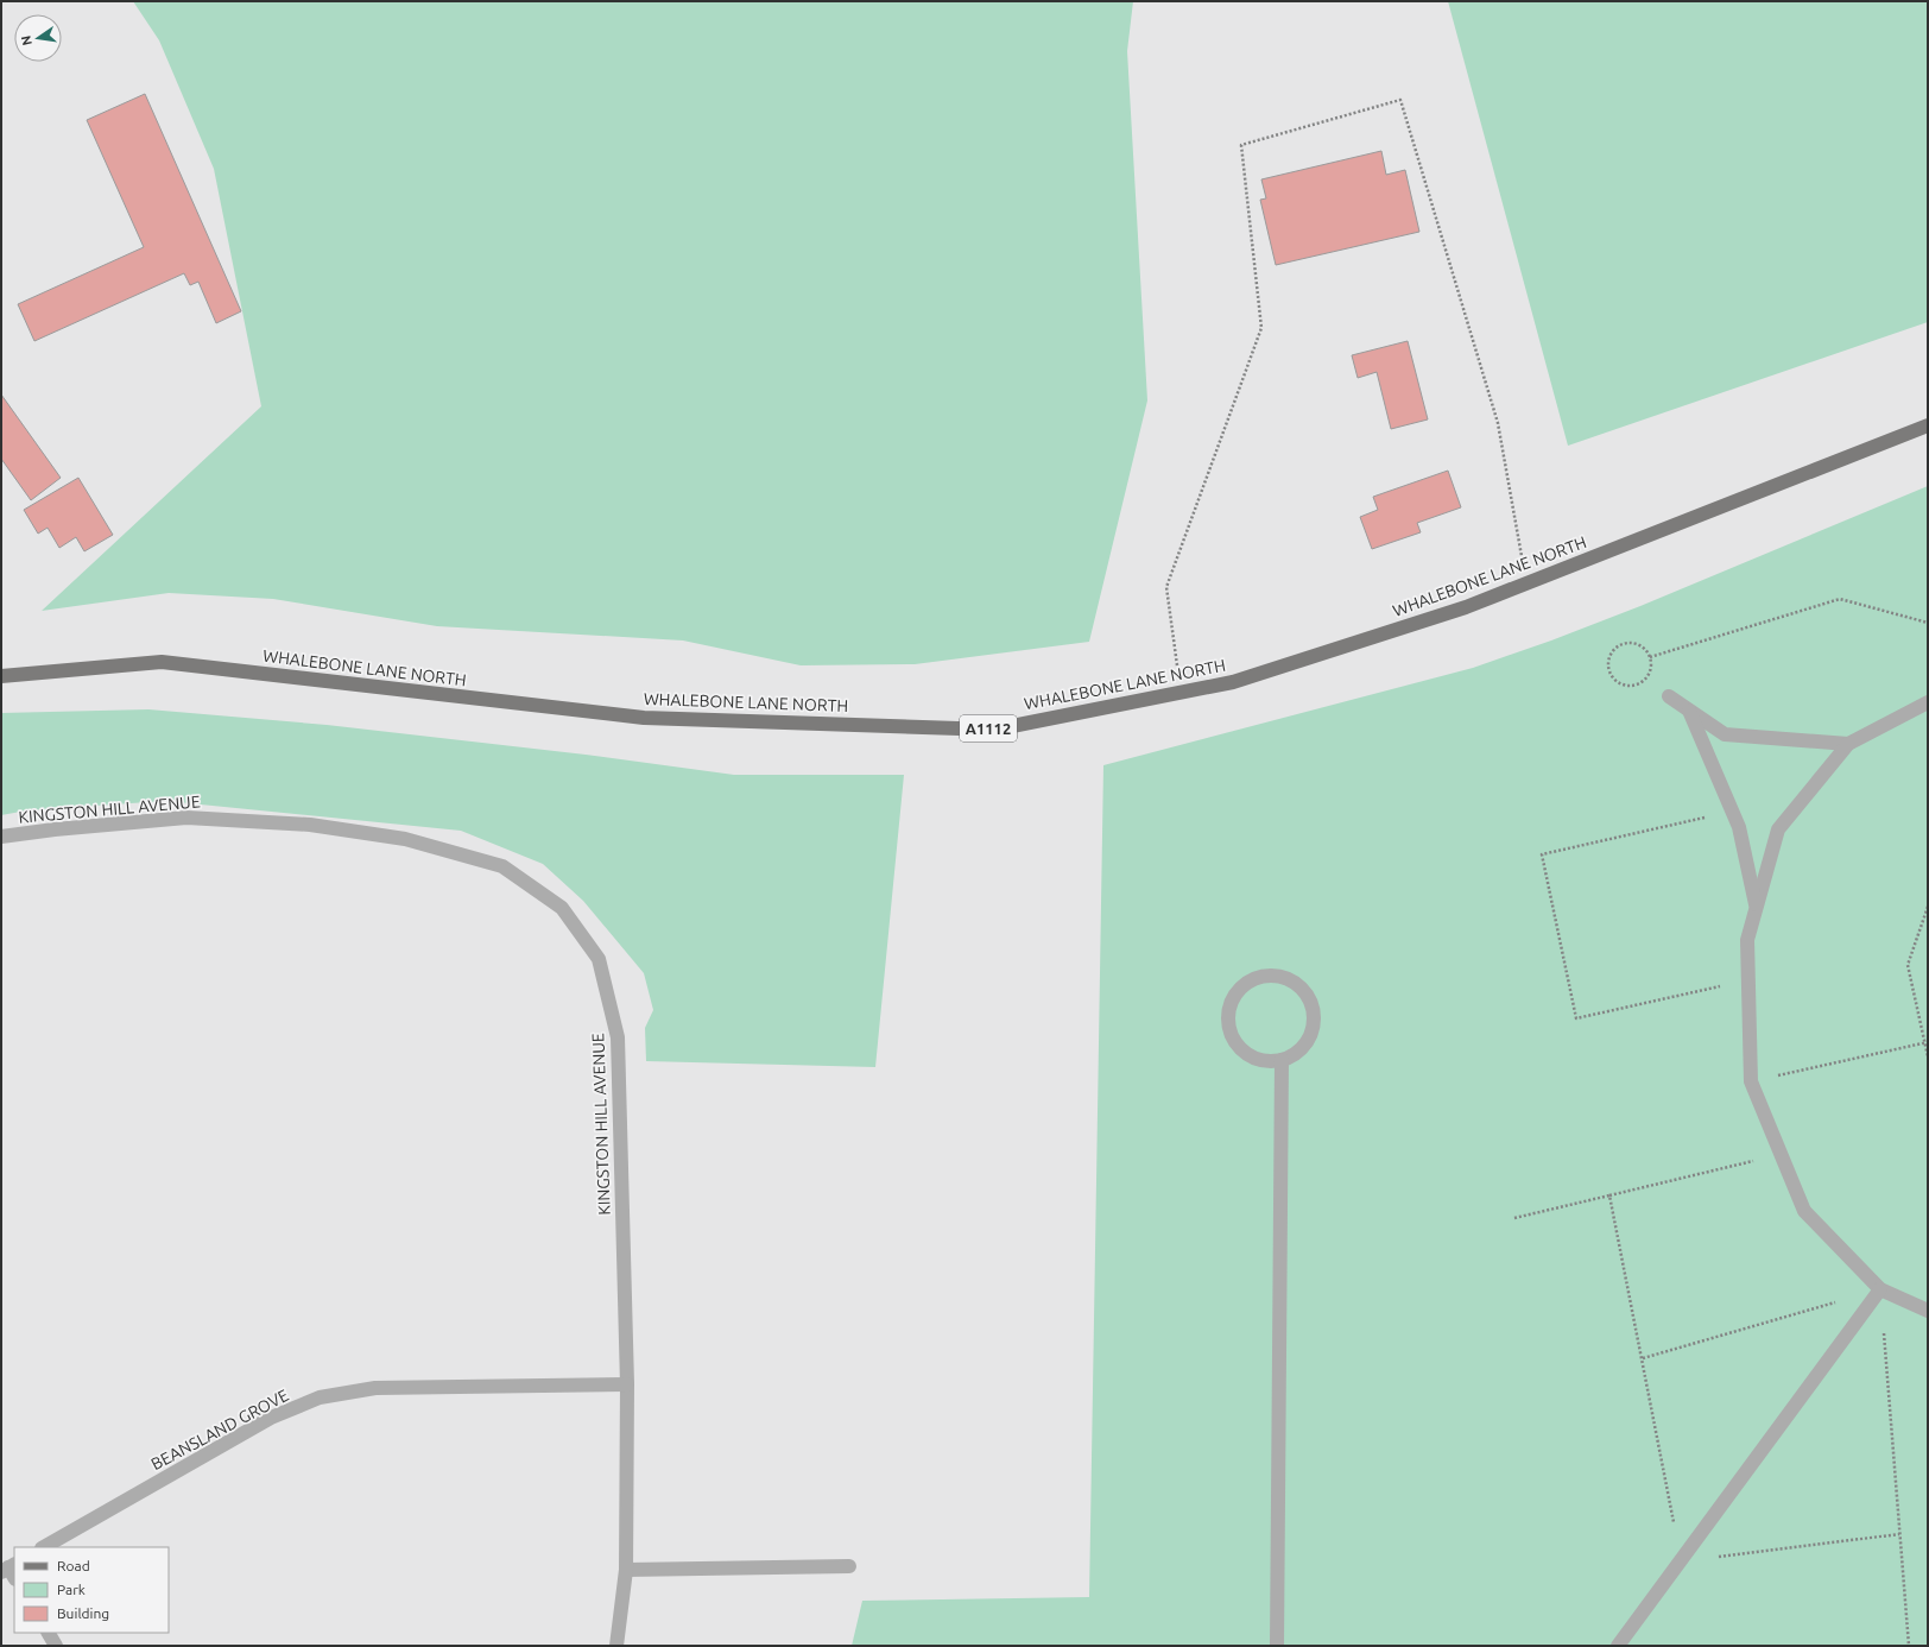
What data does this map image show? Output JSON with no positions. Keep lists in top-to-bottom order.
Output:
{
  "streets": {
    "main road": ["WHALEBONE LANE NORTH", "A1112"],
    "street": ["KINGSTON HILL AVENUE", "BEANSLAND GROVE"]
  },
  "crossings": [
    ["KINGSTON HILL AVENUE", "BEANSLAND GROVE"]
  ],
  "legend": ["Road", "Park", "Building"],
  "north": "left"
}
